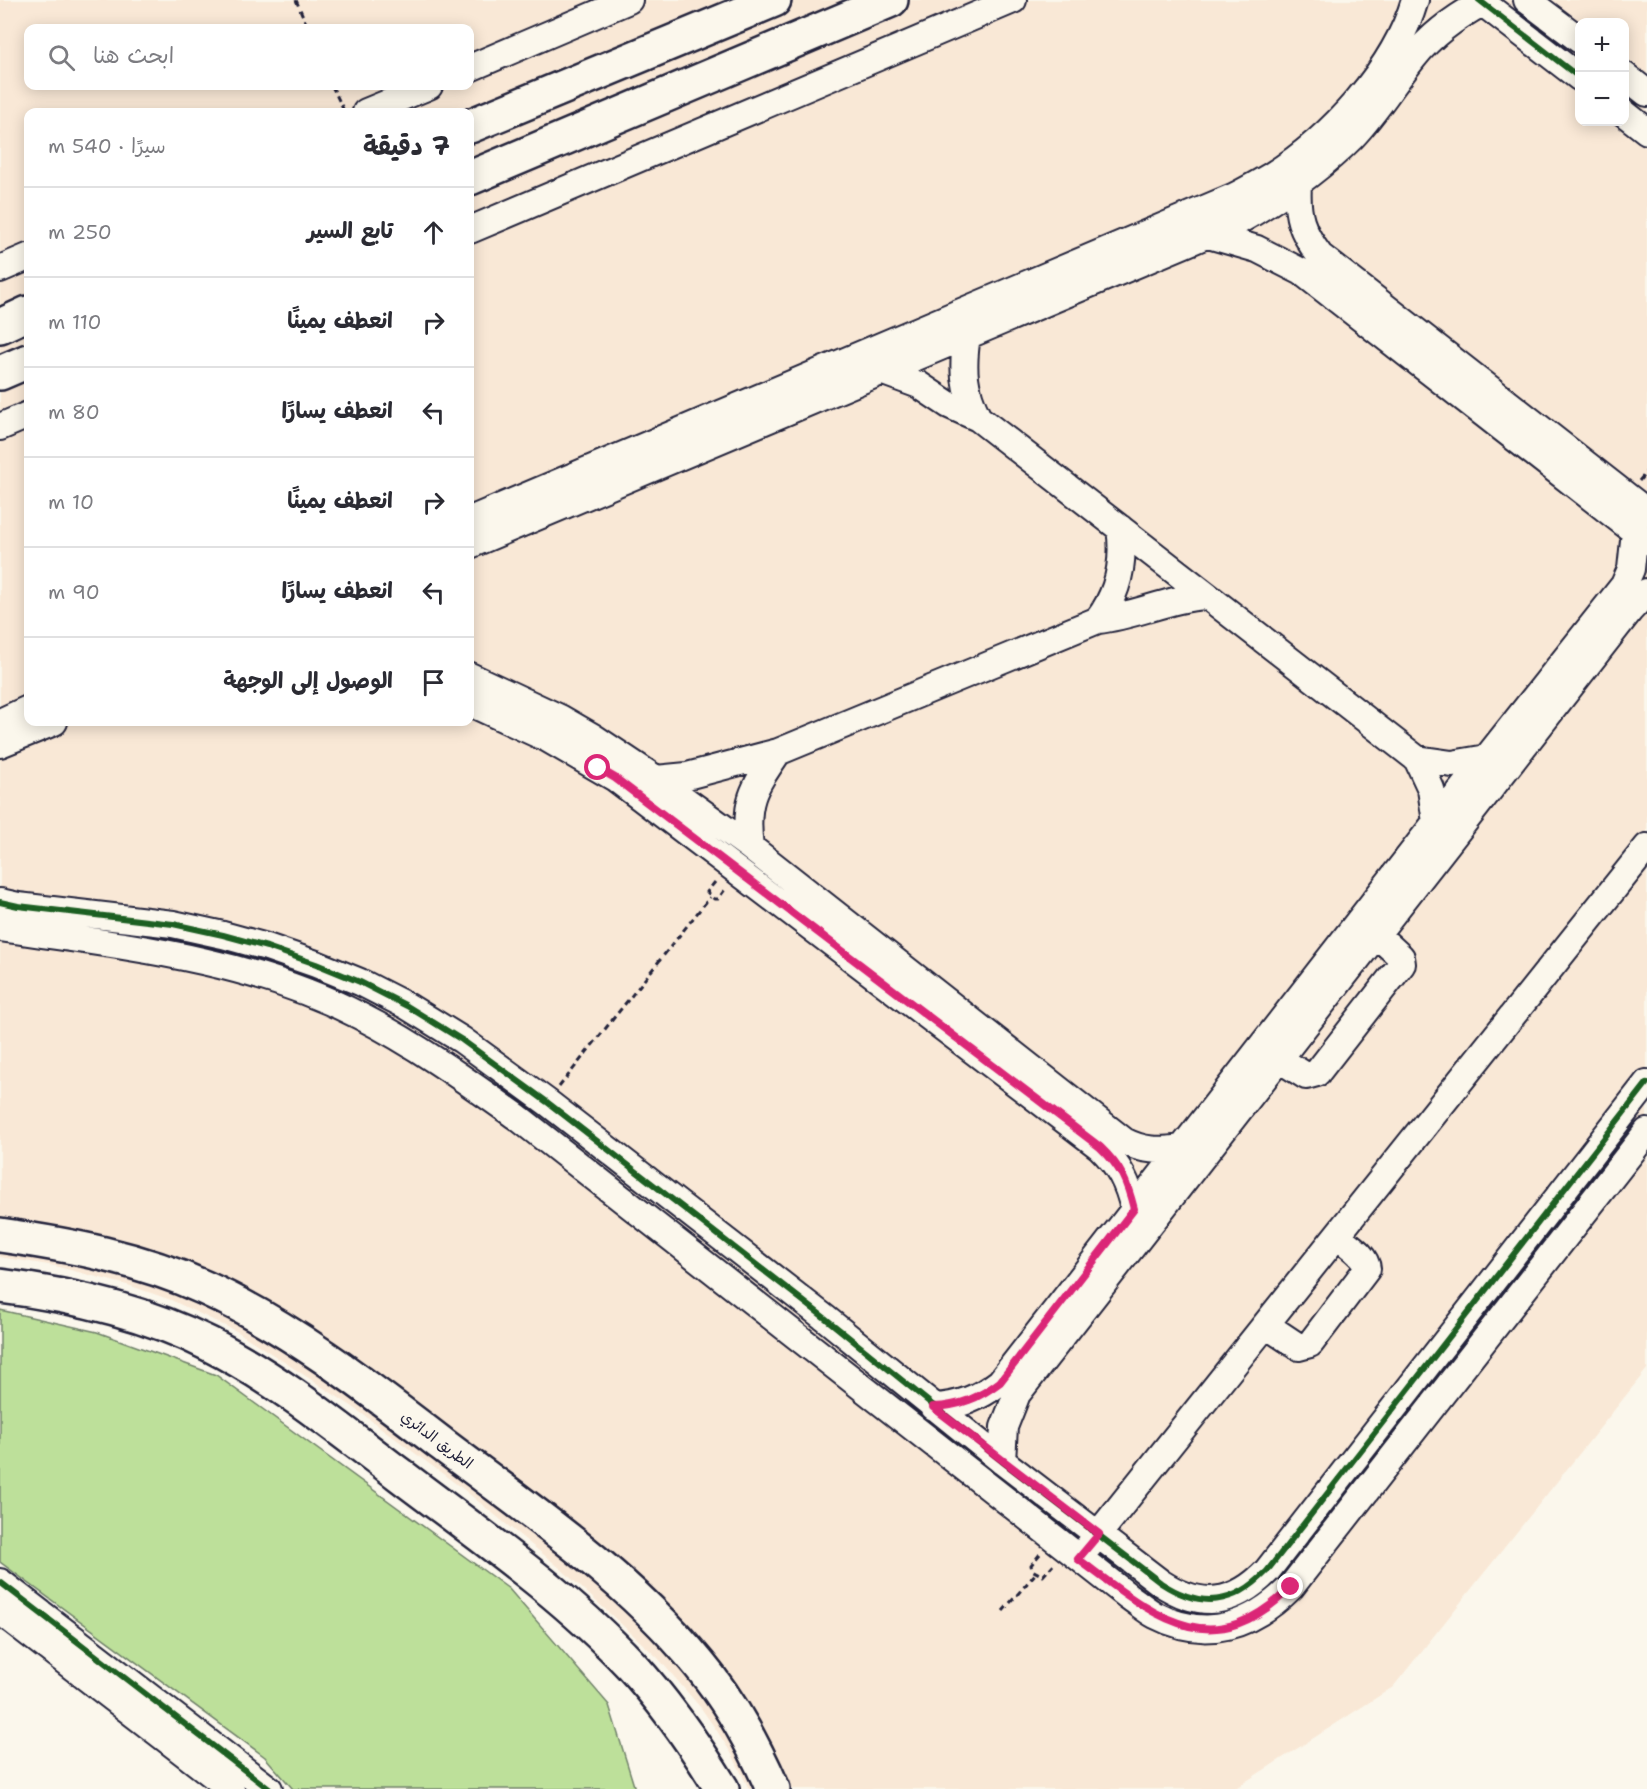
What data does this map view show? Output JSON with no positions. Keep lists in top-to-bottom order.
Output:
{
  "streets": {
    "main road": ["الطريق الدائري"]
  },
  "page": {
    "map_buttons": ["+", "−"],
    "search": "ابحث هنا",
    "heading": ["7 دقيقة", "سيرًا · 540 m"],
    "list": [
      ["تابع السير", "250 m"],
      ["انعطف يمينًا", "110 m"],
      ["انعطف يسارًا", "80 m"],
      ["انعطف يمينًا", "10 m"],
      ["انعطف يسارًا", "90 m"],
      "الوصول إلى الوجهة"
    ]
  }
}
